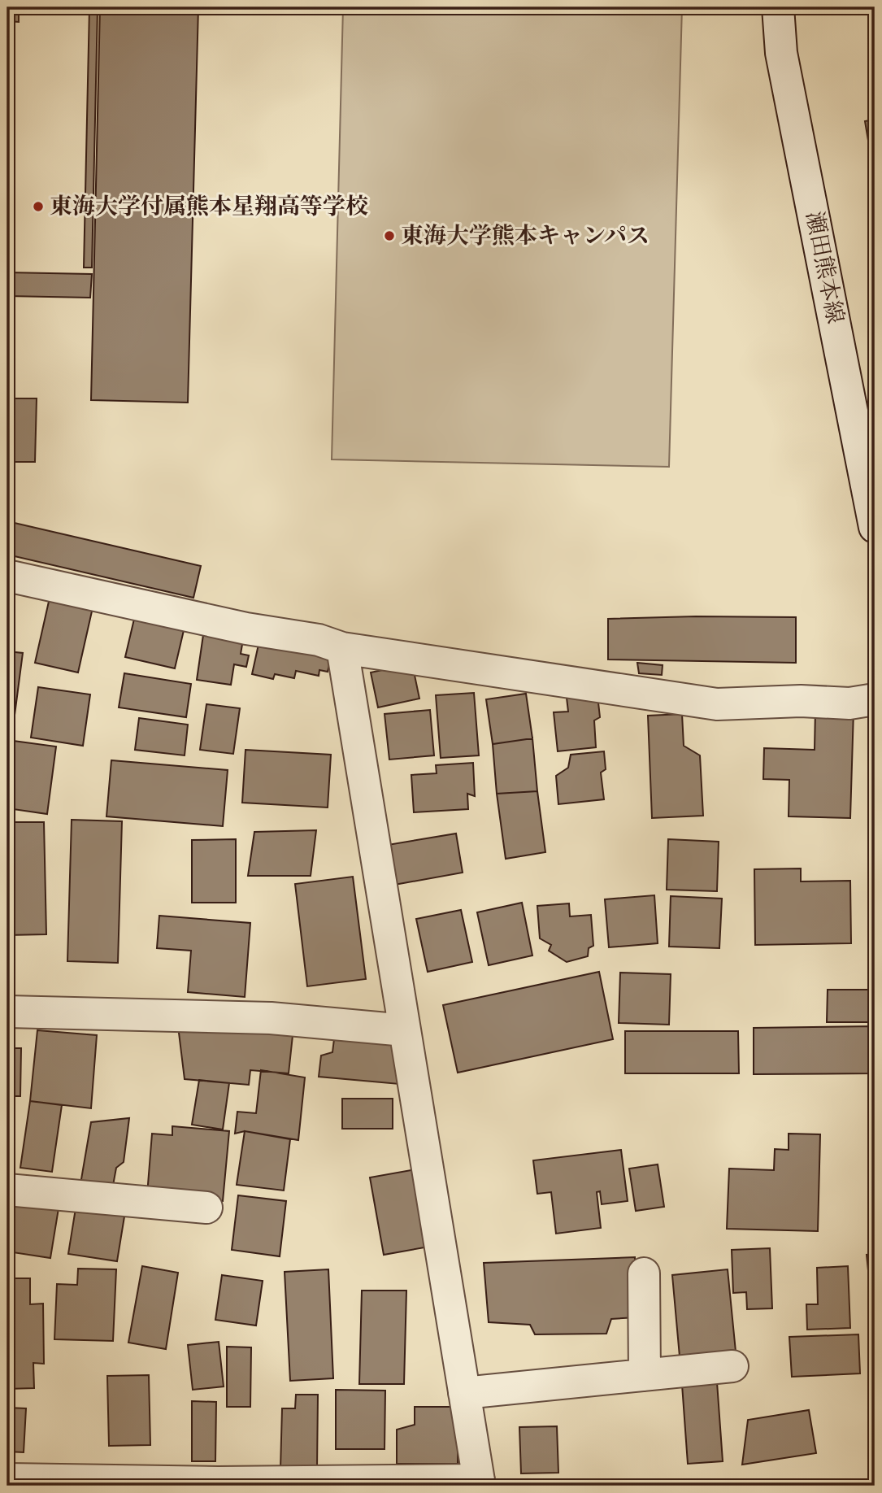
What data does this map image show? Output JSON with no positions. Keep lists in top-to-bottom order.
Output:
{
  "streets": {
    "street": ["瀬田熊本線"]
  },
  "places": ["東海大学付属熊本星翔高等学校", "東海大学熊本キャンパス"]
}
